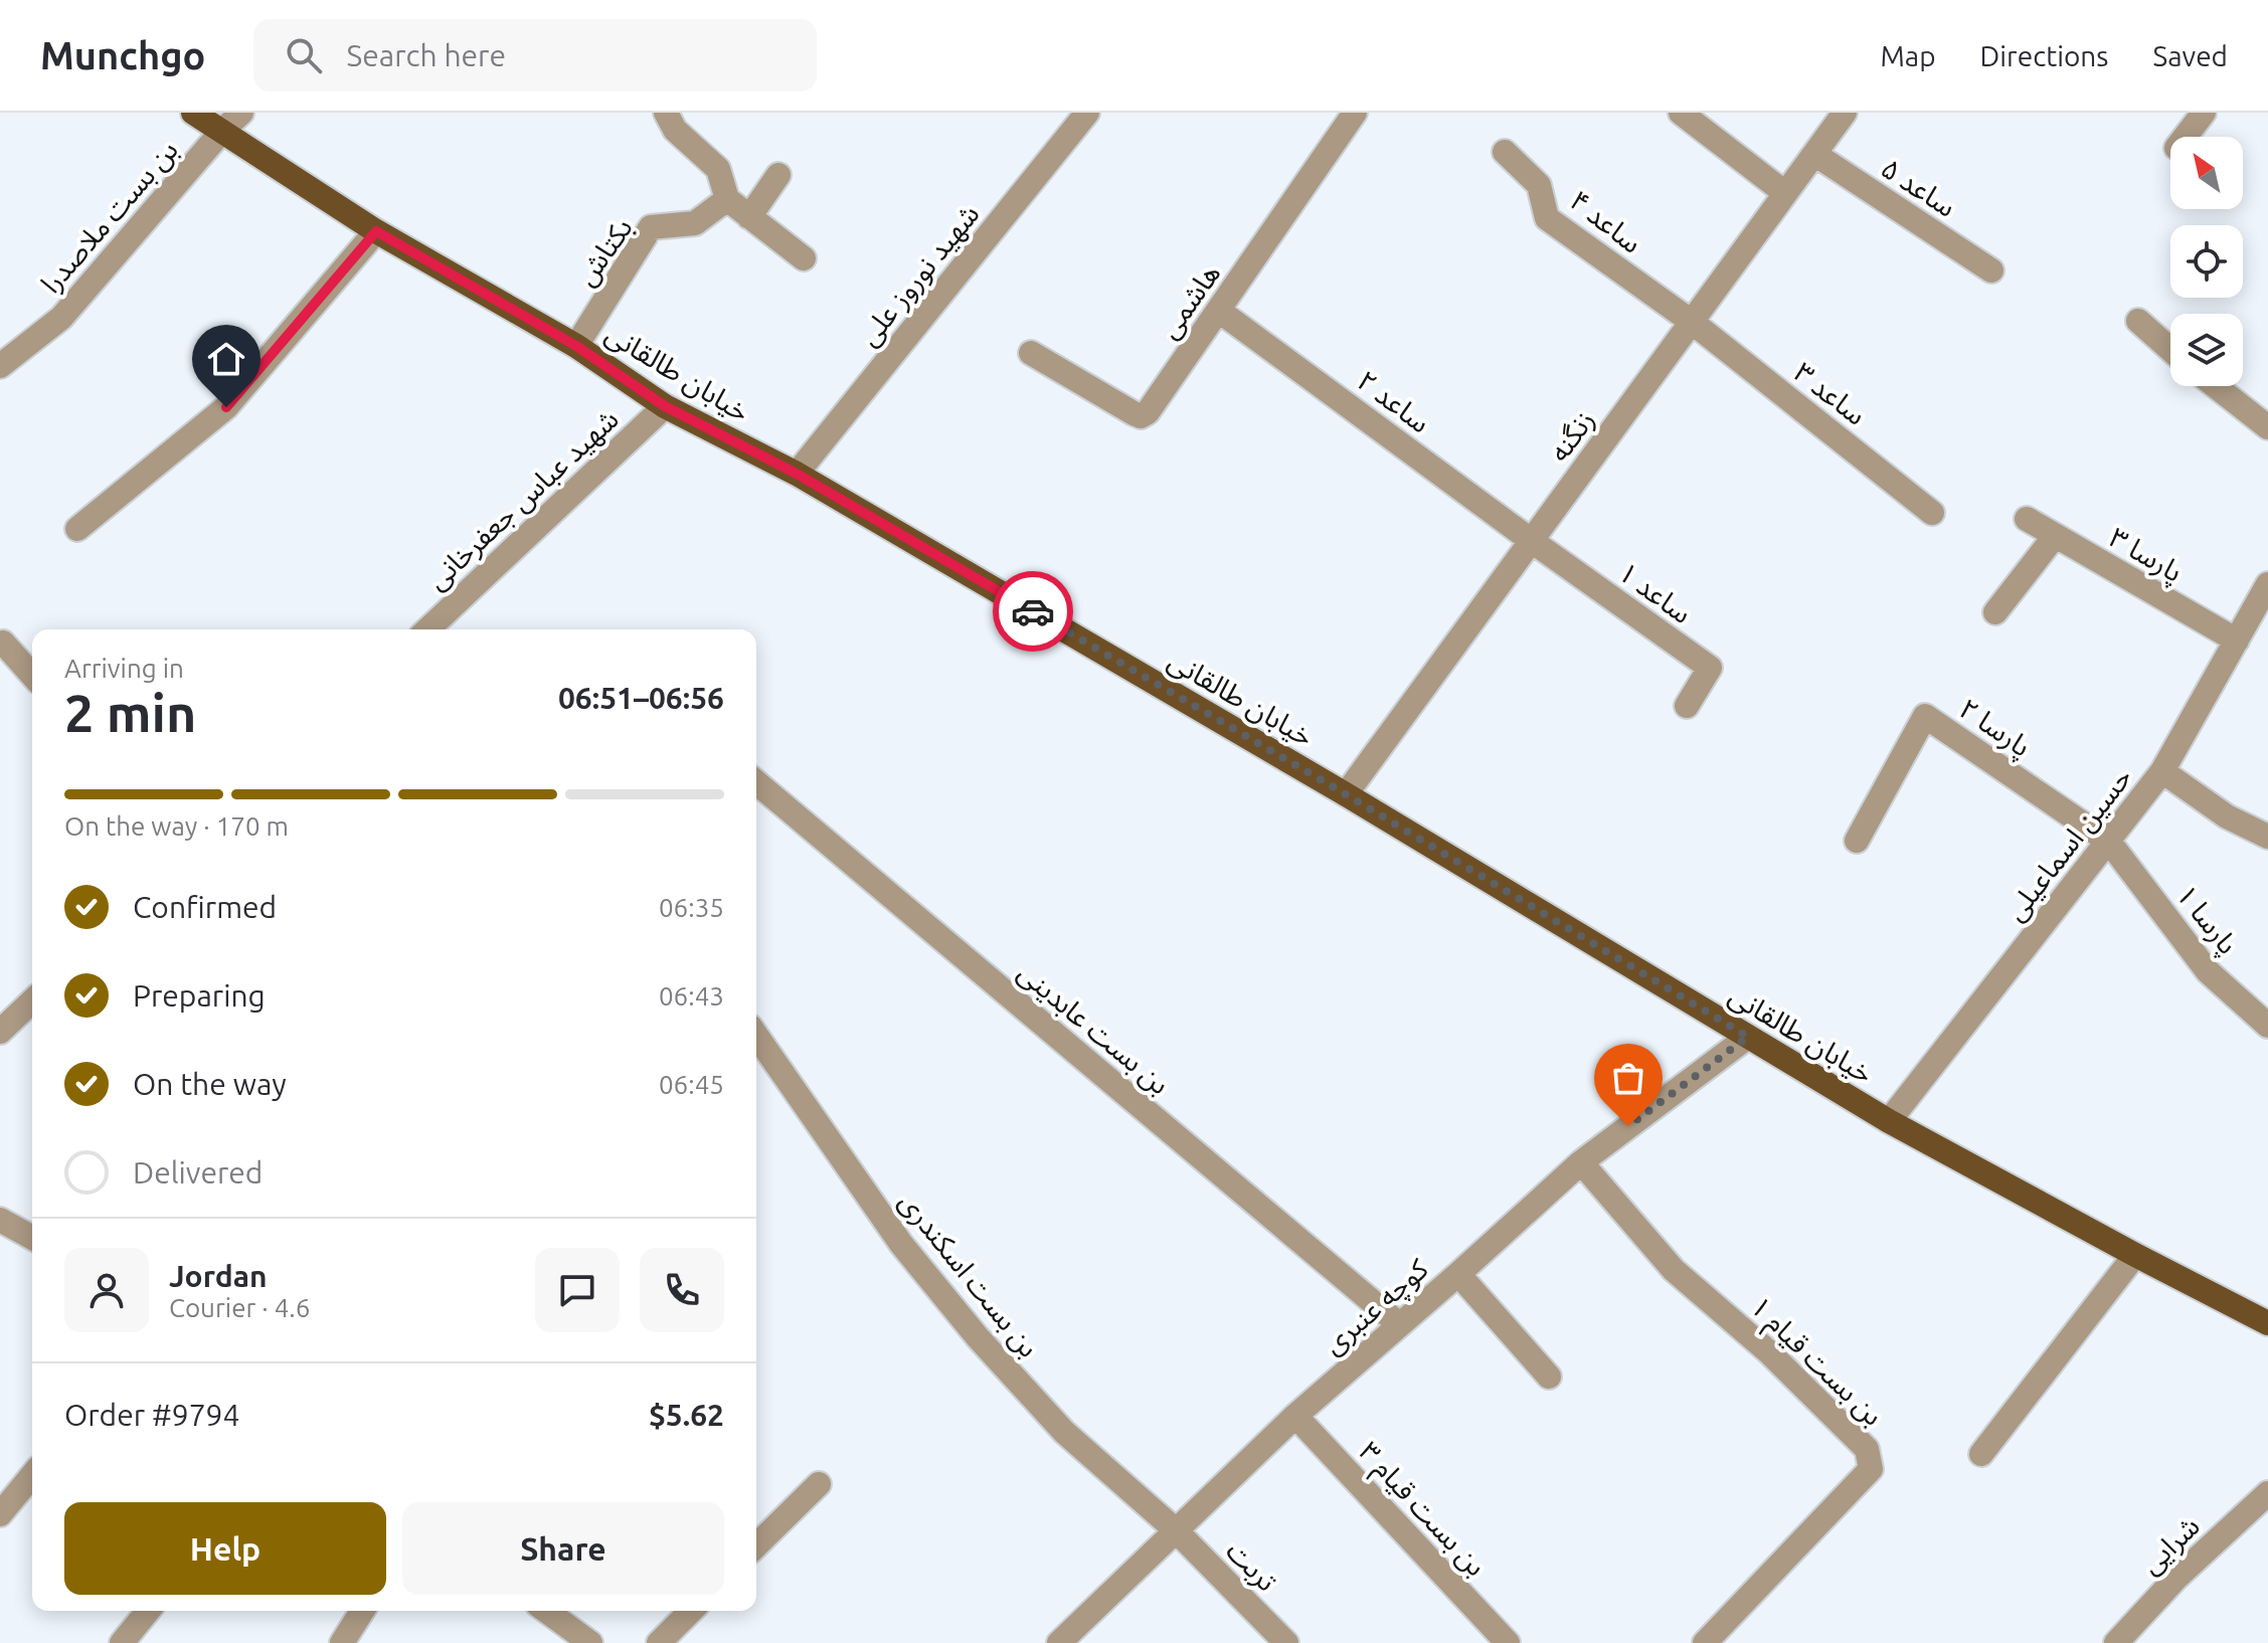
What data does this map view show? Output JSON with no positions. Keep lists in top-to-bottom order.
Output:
{
  "streets": {
    "main road": ["خیابان طالقانی"],
    "street": [
      "ساعد ۵",
      "بن بست ملاصدرا",
      "ساعد ۴",
      "بکتاش",
      "شهید نوروز علی",
      "هاشمی",
      "ساعد ۳",
      "ساعد ۲",
      "زنگنه",
      "شهید عباس جعفرخانی",
      "پارسا ۳",
      "ساعد ۱",
      "پارسا ۲",
      "حسین اسماعیلی",
      "پارسا ۱",
      "بن بست عابدینی",
      "بن بست اسکندری",
      "کوچه عنبری",
      "بن بست قیام ۱",
      "بن بست قیام ۳",
      "شرایی",
      "تربت"
    ]
  },
  "crossings": [
    ["ساعد ۵", "زنگنه"],
    ["بن بست ملاصدرا", "خیابان طالقانی"],
    ["ساعد ۴", "ساعد ۳"],
    ["ساعد ۴", "زنگنه"],
    ["بکتاش", "خیابان طالقانی"],
    ["شهید نوروز علی", "خیابان طالقانی"],
    ["هاشمی", "ساعد ۲"],
    ["خیابان طالقانی", "زنگنه"],
    ["خیابان طالقانی", "شهید عباس جعفرخانی"],
    ["خیابان طالقانی", "حسین اسماعیلی"],
    ["خیابان طالقانی", "کوچه عنبری"],
    ["ساعد ۳", "زنگنه"],
    ["ساعد ۲", "زنگنه"],
    ["ساعد ۲", "ساعد ۱"],
    ["زنگنه", "ساعد ۱"],
    ["پارسا ۳", "حسین اسماعیلی"],
    ["پارسا ۲", "حسین اسماعیلی"],
    ["پارسا ۲", "پارسا ۱"],
    ["حسین اسماعیلی", "پارسا ۱"],
    ["بن بست عابدینی", "کوچه عنبری"],
    ["بن بست اسکندری", "کوچه عنبری"],
    ["بن بست اسکندری", "تربت"],
    ["کوچه عنبری", "بن بست قیام ۱"],
    ["کوچه عنبری", "بن بست قیام ۳"],
    ["کوچه عنبری", "تربت"]
  ],
  "north": "top left",
  "page": {
    "header": "Munchgo",
    "search": "Search here",
    "nav": ["Map", "Directions", "Saved"],
    "heading": ["2 min", "Arriving in", "06:51–06:56"],
    "panel": [
      "Jordan",
      "Courier · 4.6",
      "Order #9794",
      "$5.62"
    ],
    "bar": "On the way · 170 m",
    "list": [
      ["Confirmed", "06:35"],
      ["Preparing", "06:43"],
      ["On the way", "06:45"],
      "Delivered"
    ],
    "buttons": ["Help", "Share"]
  }
}
